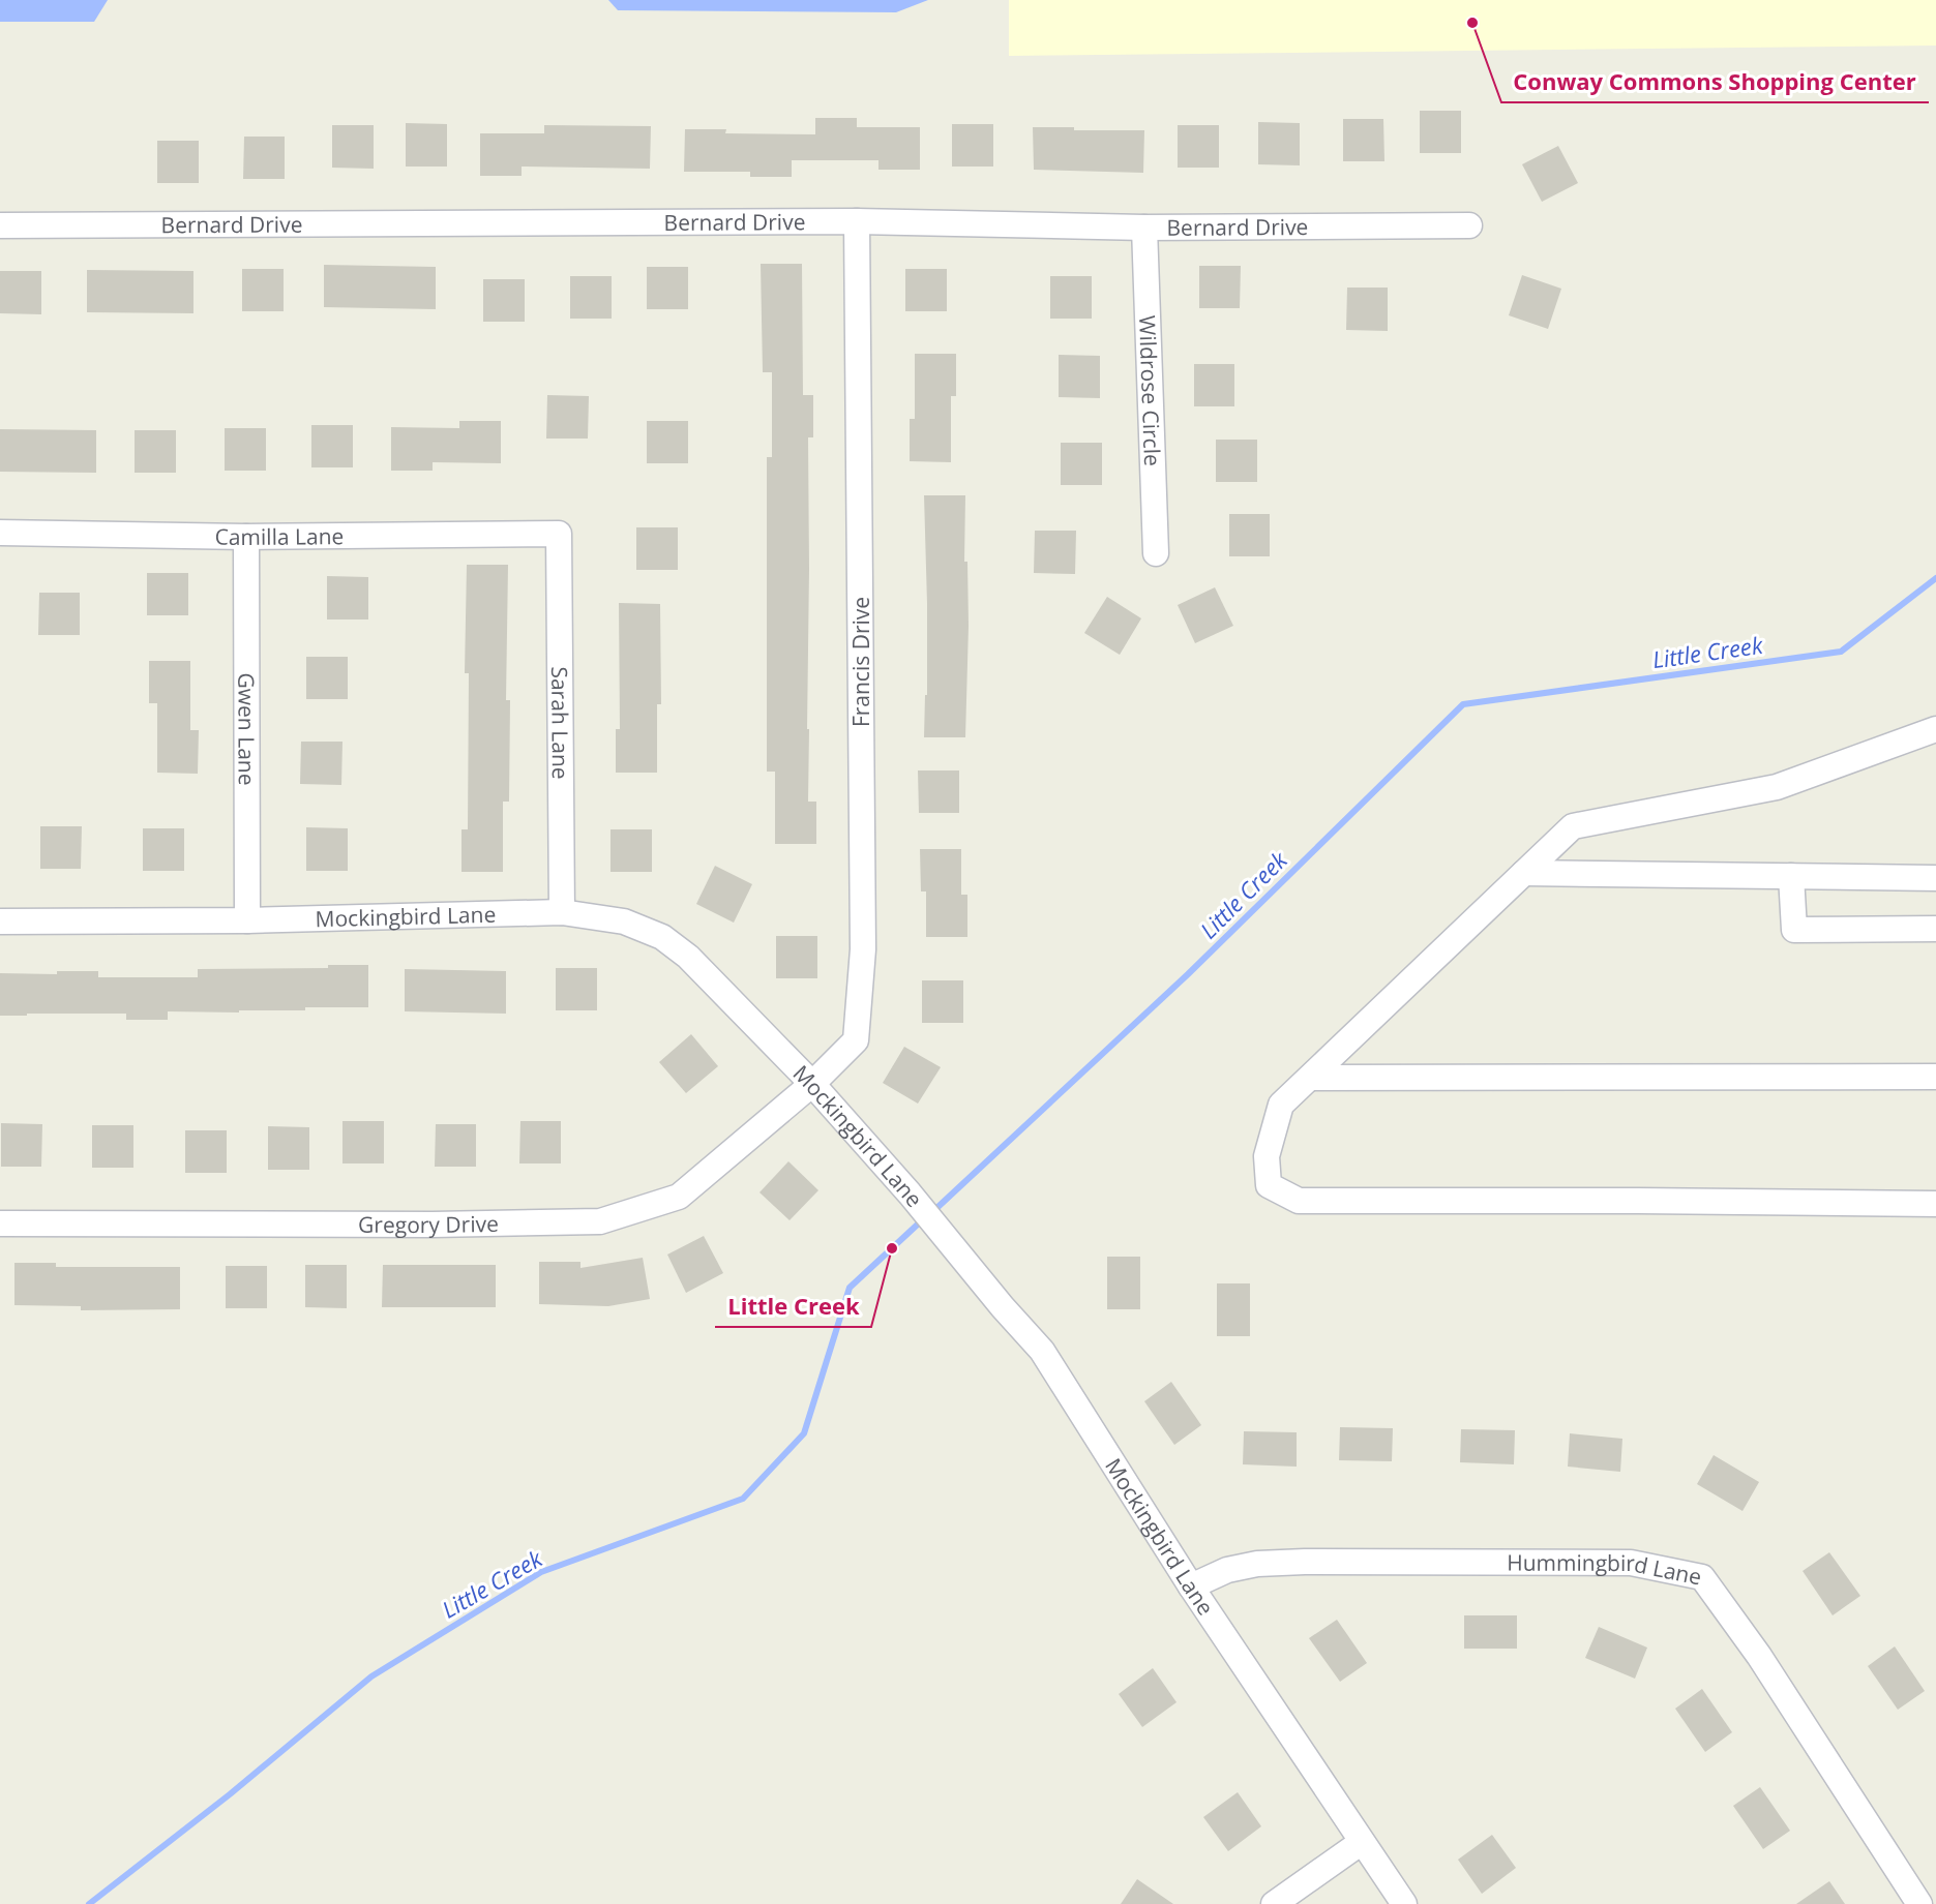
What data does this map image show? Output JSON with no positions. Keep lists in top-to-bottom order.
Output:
{
  "streets": {
    "street": [
      "Bernard Drive",
      "Wildrose Circle",
      "Camilla Lane",
      "Francis Drive",
      "Sarah Lane",
      "Gwen Lane",
      "Mockingbird Lane",
      "Gregory Drive",
      "Hummingbird Lane"
    ]
  },
  "crossings": [
    ["Bernard Drive", "Wildrose Circle"],
    ["Bernard Drive", "Francis Drive"],
    ["Camilla Lane", "Sarah Lane"],
    ["Camilla Lane", "Gwen Lane"],
    ["Francis Drive", "Mockingbird Lane"],
    ["Francis Drive", "Gregory Drive"],
    ["Sarah Lane", "Mockingbird Lane"],
    ["Gwen Lane", "Mockingbird Lane"],
    ["Mockingbird Lane", "Gregory Drive"],
    ["Mockingbird Lane", "Hummingbird Lane"]
  ],
  "water": ["Little Creek"],
  "places": ["Conway Commons Shopping Center", "Little Creek"]
}
